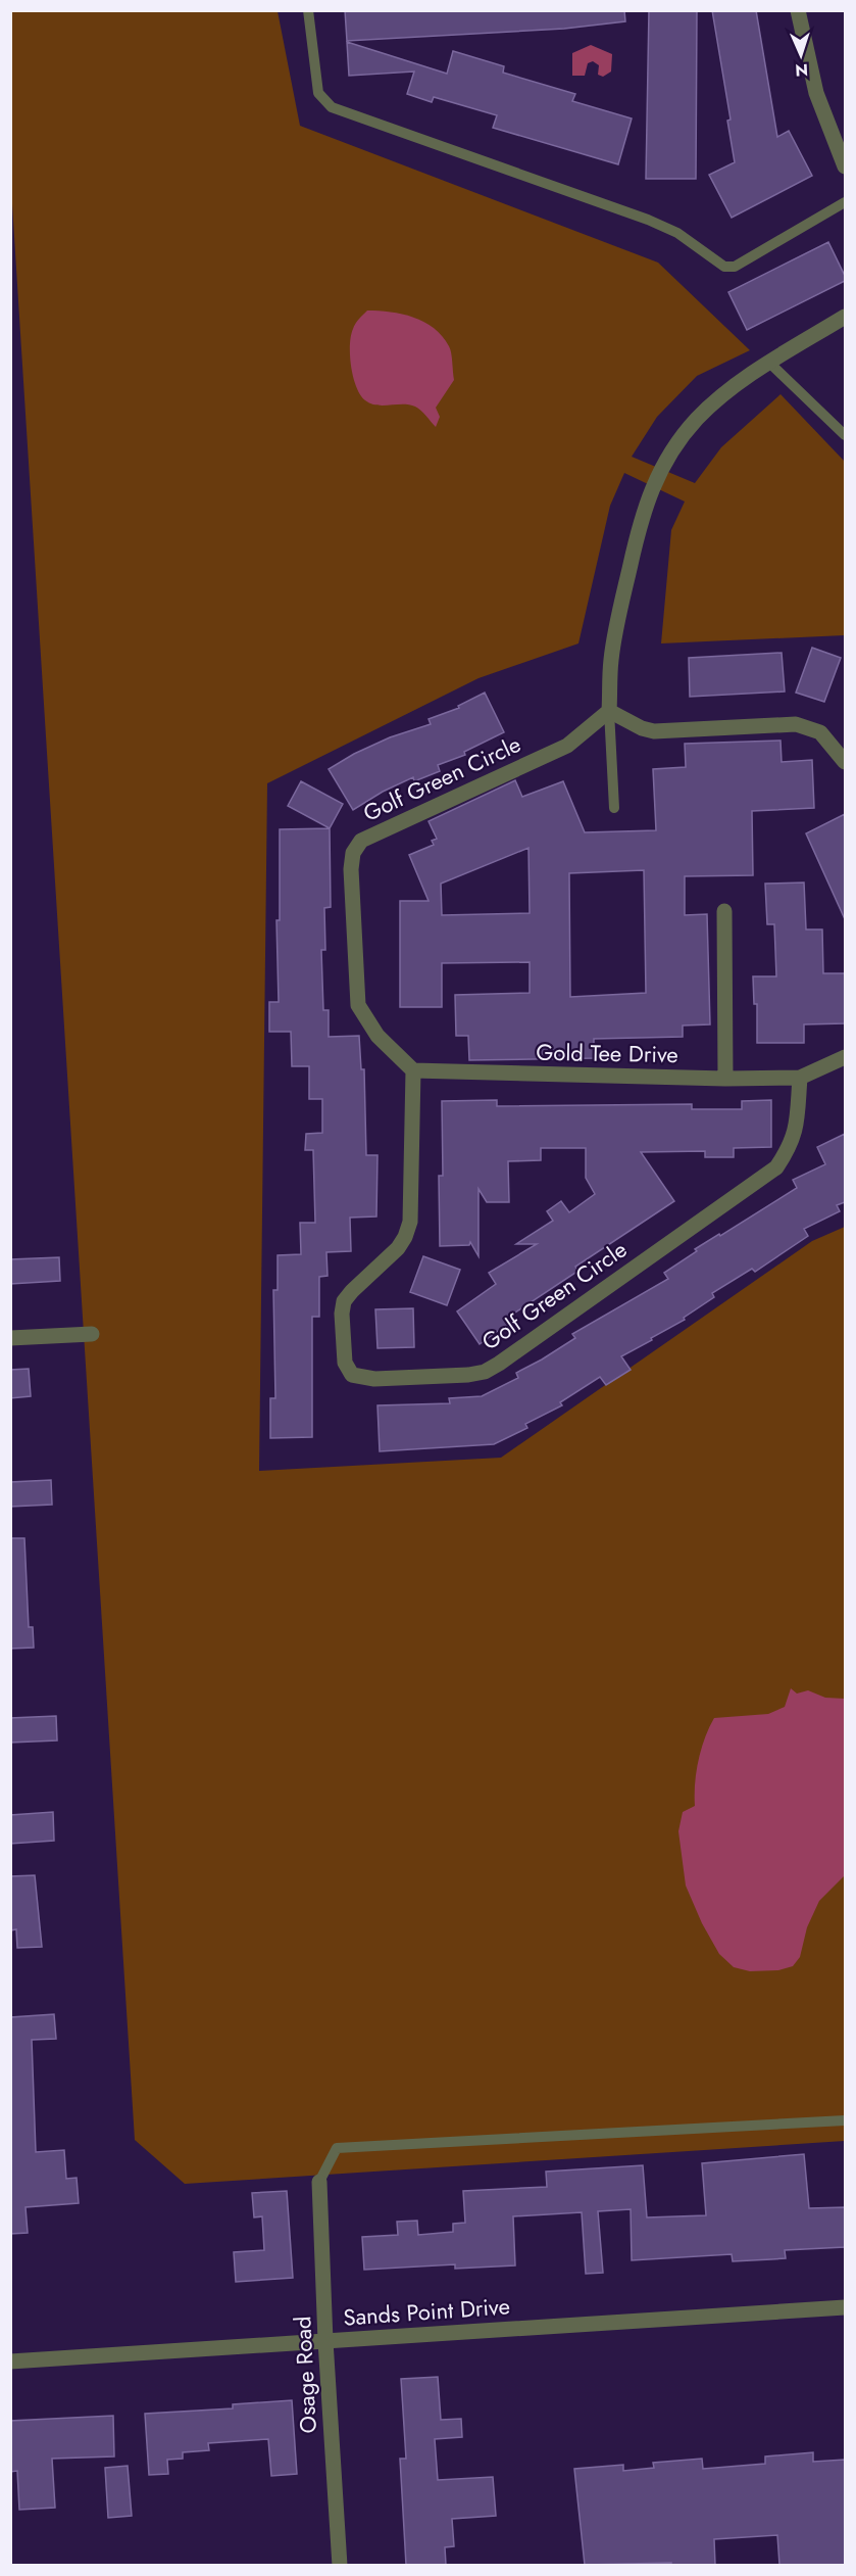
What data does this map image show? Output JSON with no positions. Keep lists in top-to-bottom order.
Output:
{
  "streets": {
    "street": [
      "Golf Green Circle",
      "Gold Tee Drive",
      "Sands Point Drive",
      "Osage Road"
    ]
  },
  "crossings": [
    ["Golf Green Circle", "Gold Tee Drive"],
    ["Sands Point Drive", "Osage Road"]
  ],
  "north": "bottom"
}
